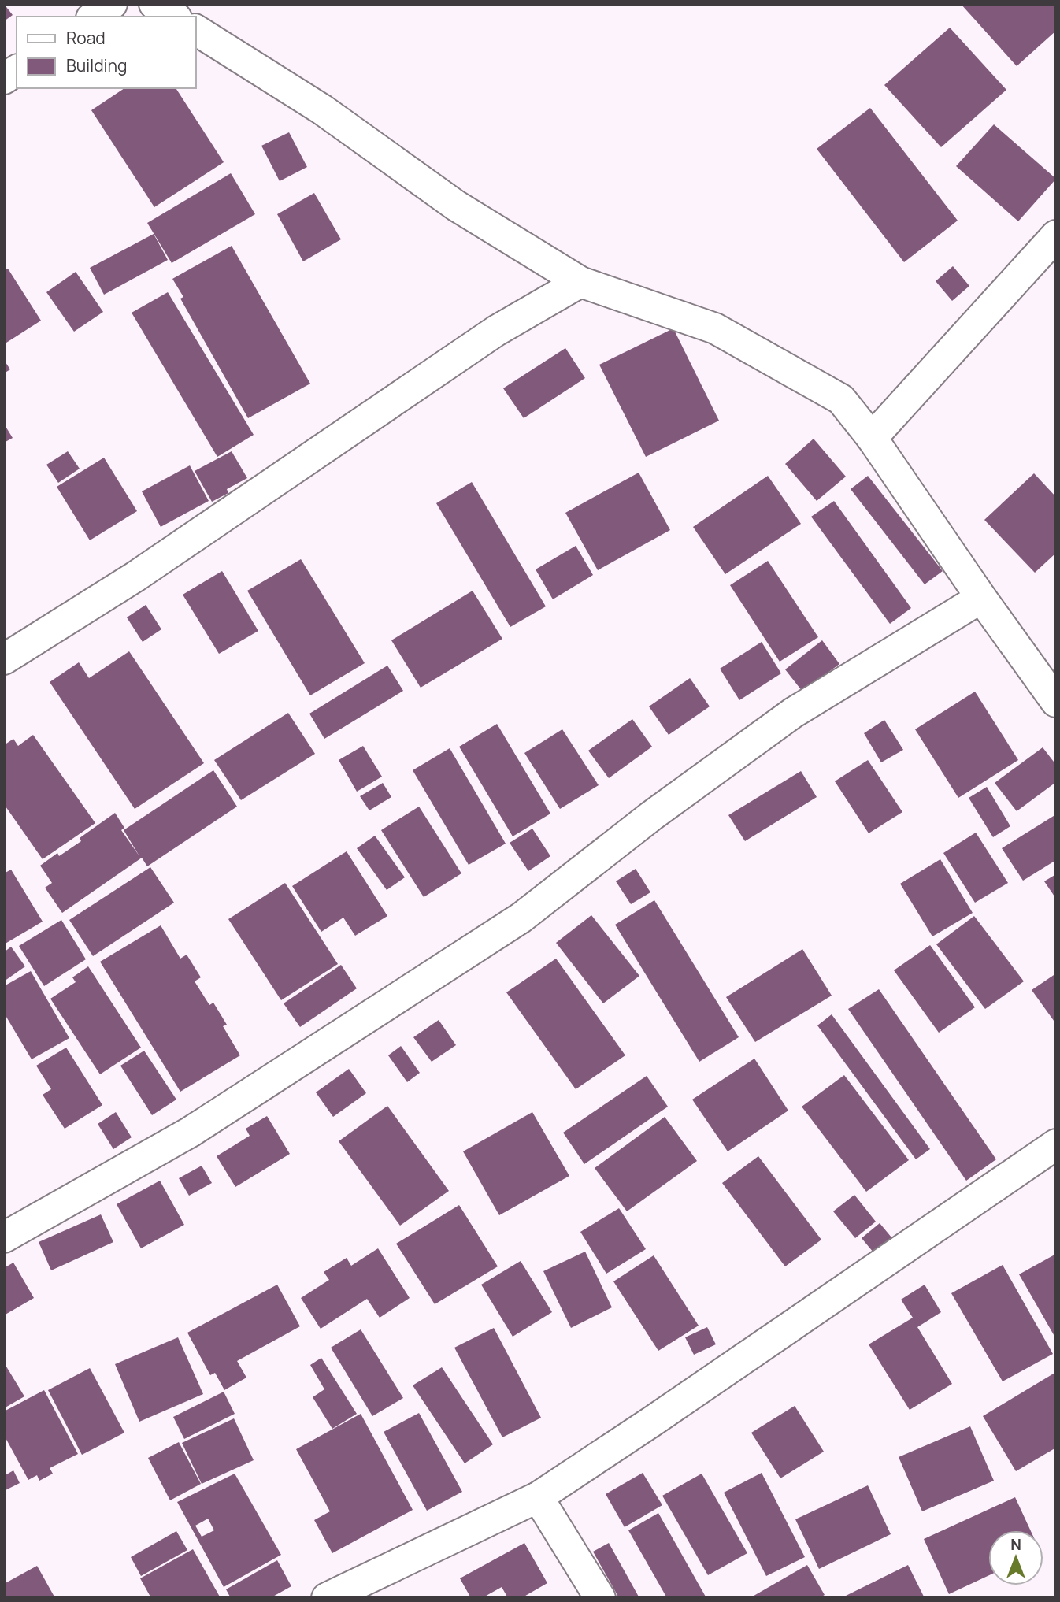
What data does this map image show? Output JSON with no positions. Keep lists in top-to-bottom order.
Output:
{
  "legend": ["Road", "Building"],
  "north": "top"
}
